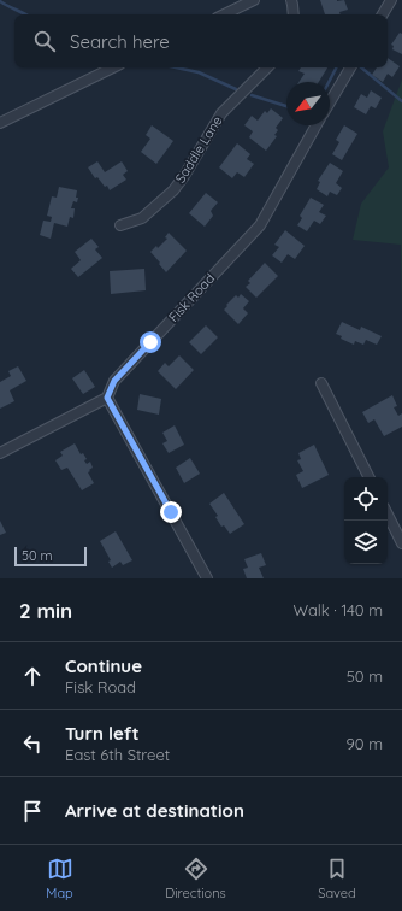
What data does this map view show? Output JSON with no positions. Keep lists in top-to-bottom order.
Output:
{
  "streets": {
    "street": ["Saddle Lane", "Fisk Road"]
  },
  "scale_bar": "50 m",
  "north": "bottom left",
  "page": {
    "search": "Search here",
    "scale": "50 m",
    "heading": ["2 min", "Walk · 140 m"],
    "list": [
      ["Continue", "Fisk Road", "50 m"],
      ["Turn left", "East 6th Street", "90 m"],
      "Arrive at destination"
    ],
    "nav": ["Map", "Directions", "Saved"]
  }
}
